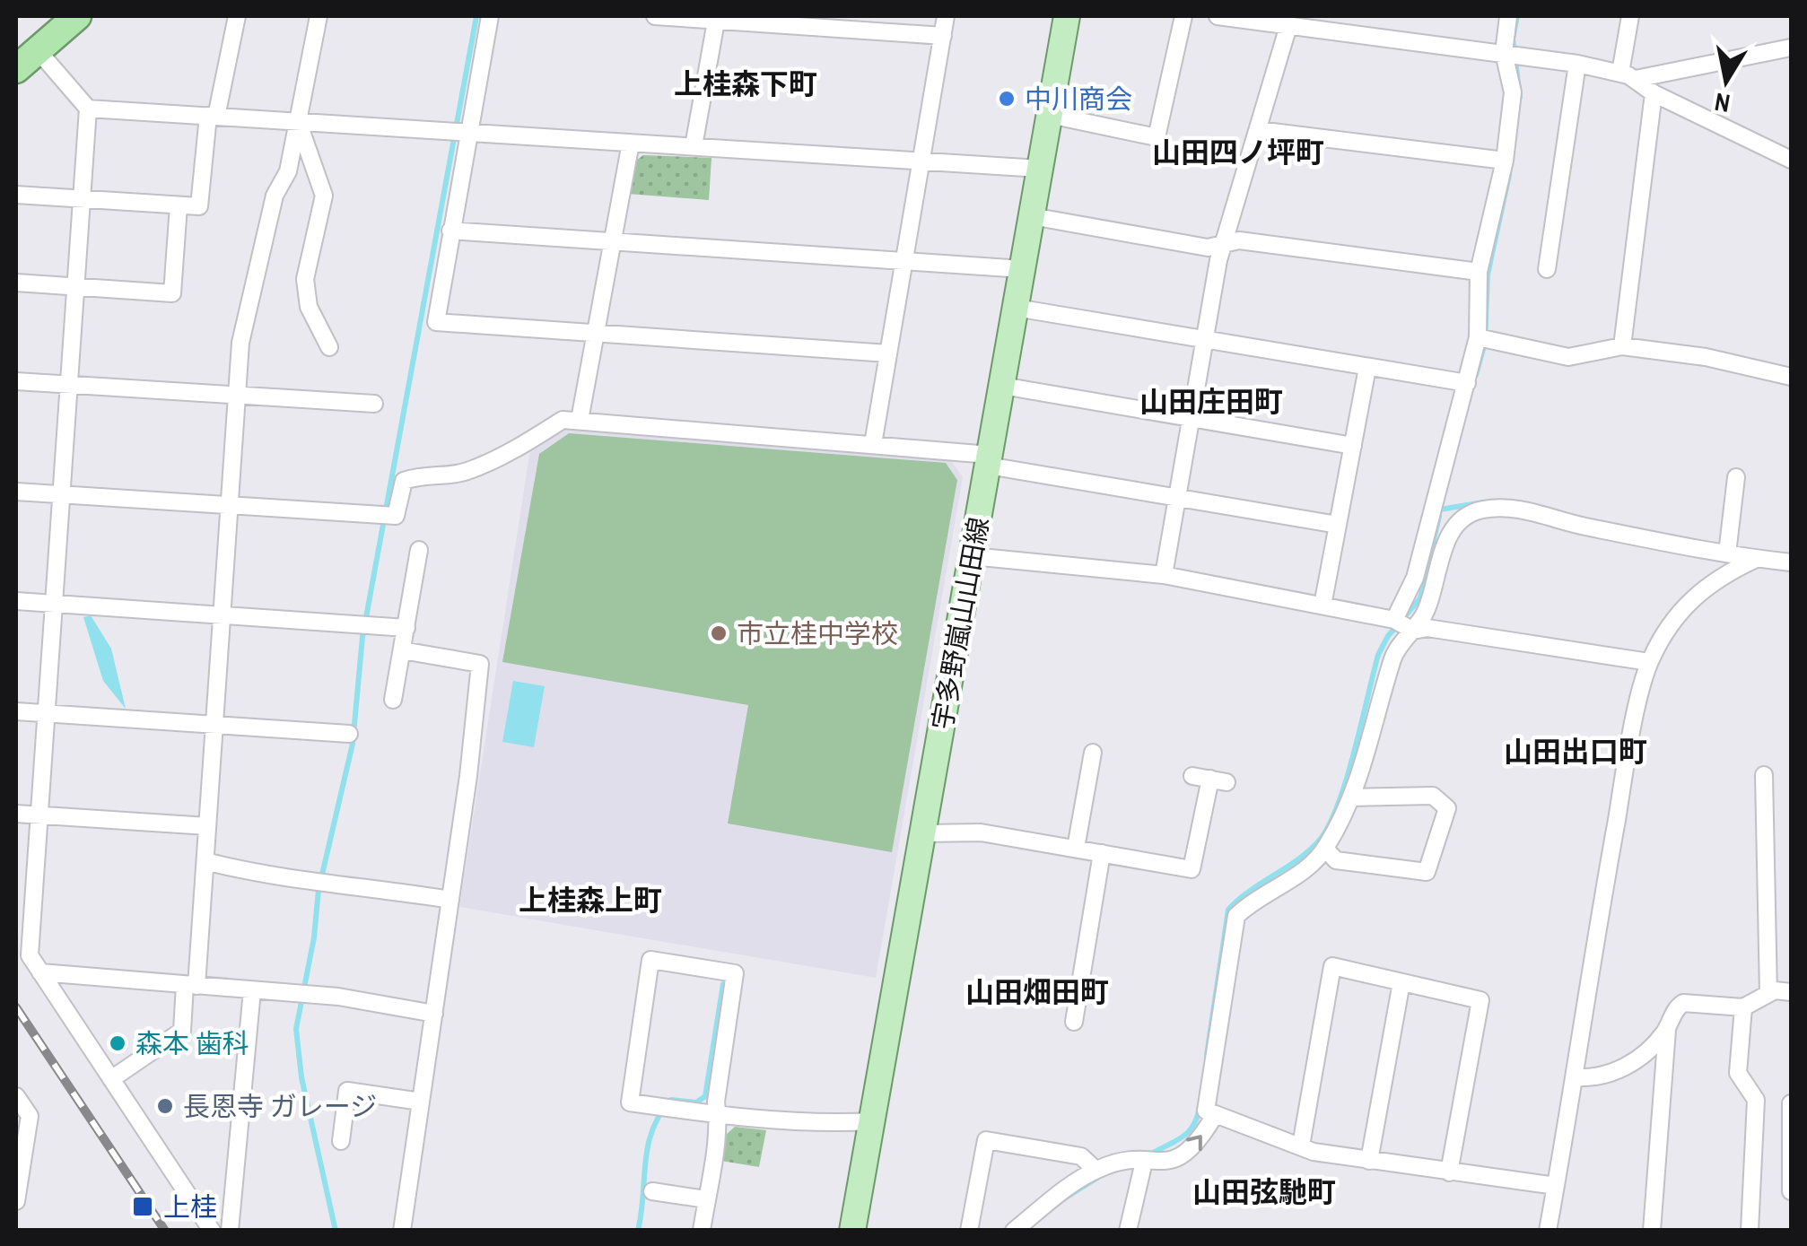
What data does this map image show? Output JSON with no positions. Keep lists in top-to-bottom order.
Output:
{
  "streets": {
    "main road": ["宇多野嵐山山田線"]
  },
  "districts": [
    "上桂森下町",
    "山田四ノ坪町",
    "山田庄田町",
    "山田出口町",
    "上桂森上町",
    "山田畑田町",
    "山田弦馳町"
  ],
  "places": {
    "other": [
      "中川商会",
      "市立桂中学校",
      "森本 歯科",
      "長恩寺 ガレージ"
    ],
    "transit": ["上桂"]
  },
  "north": "bottom"
}
